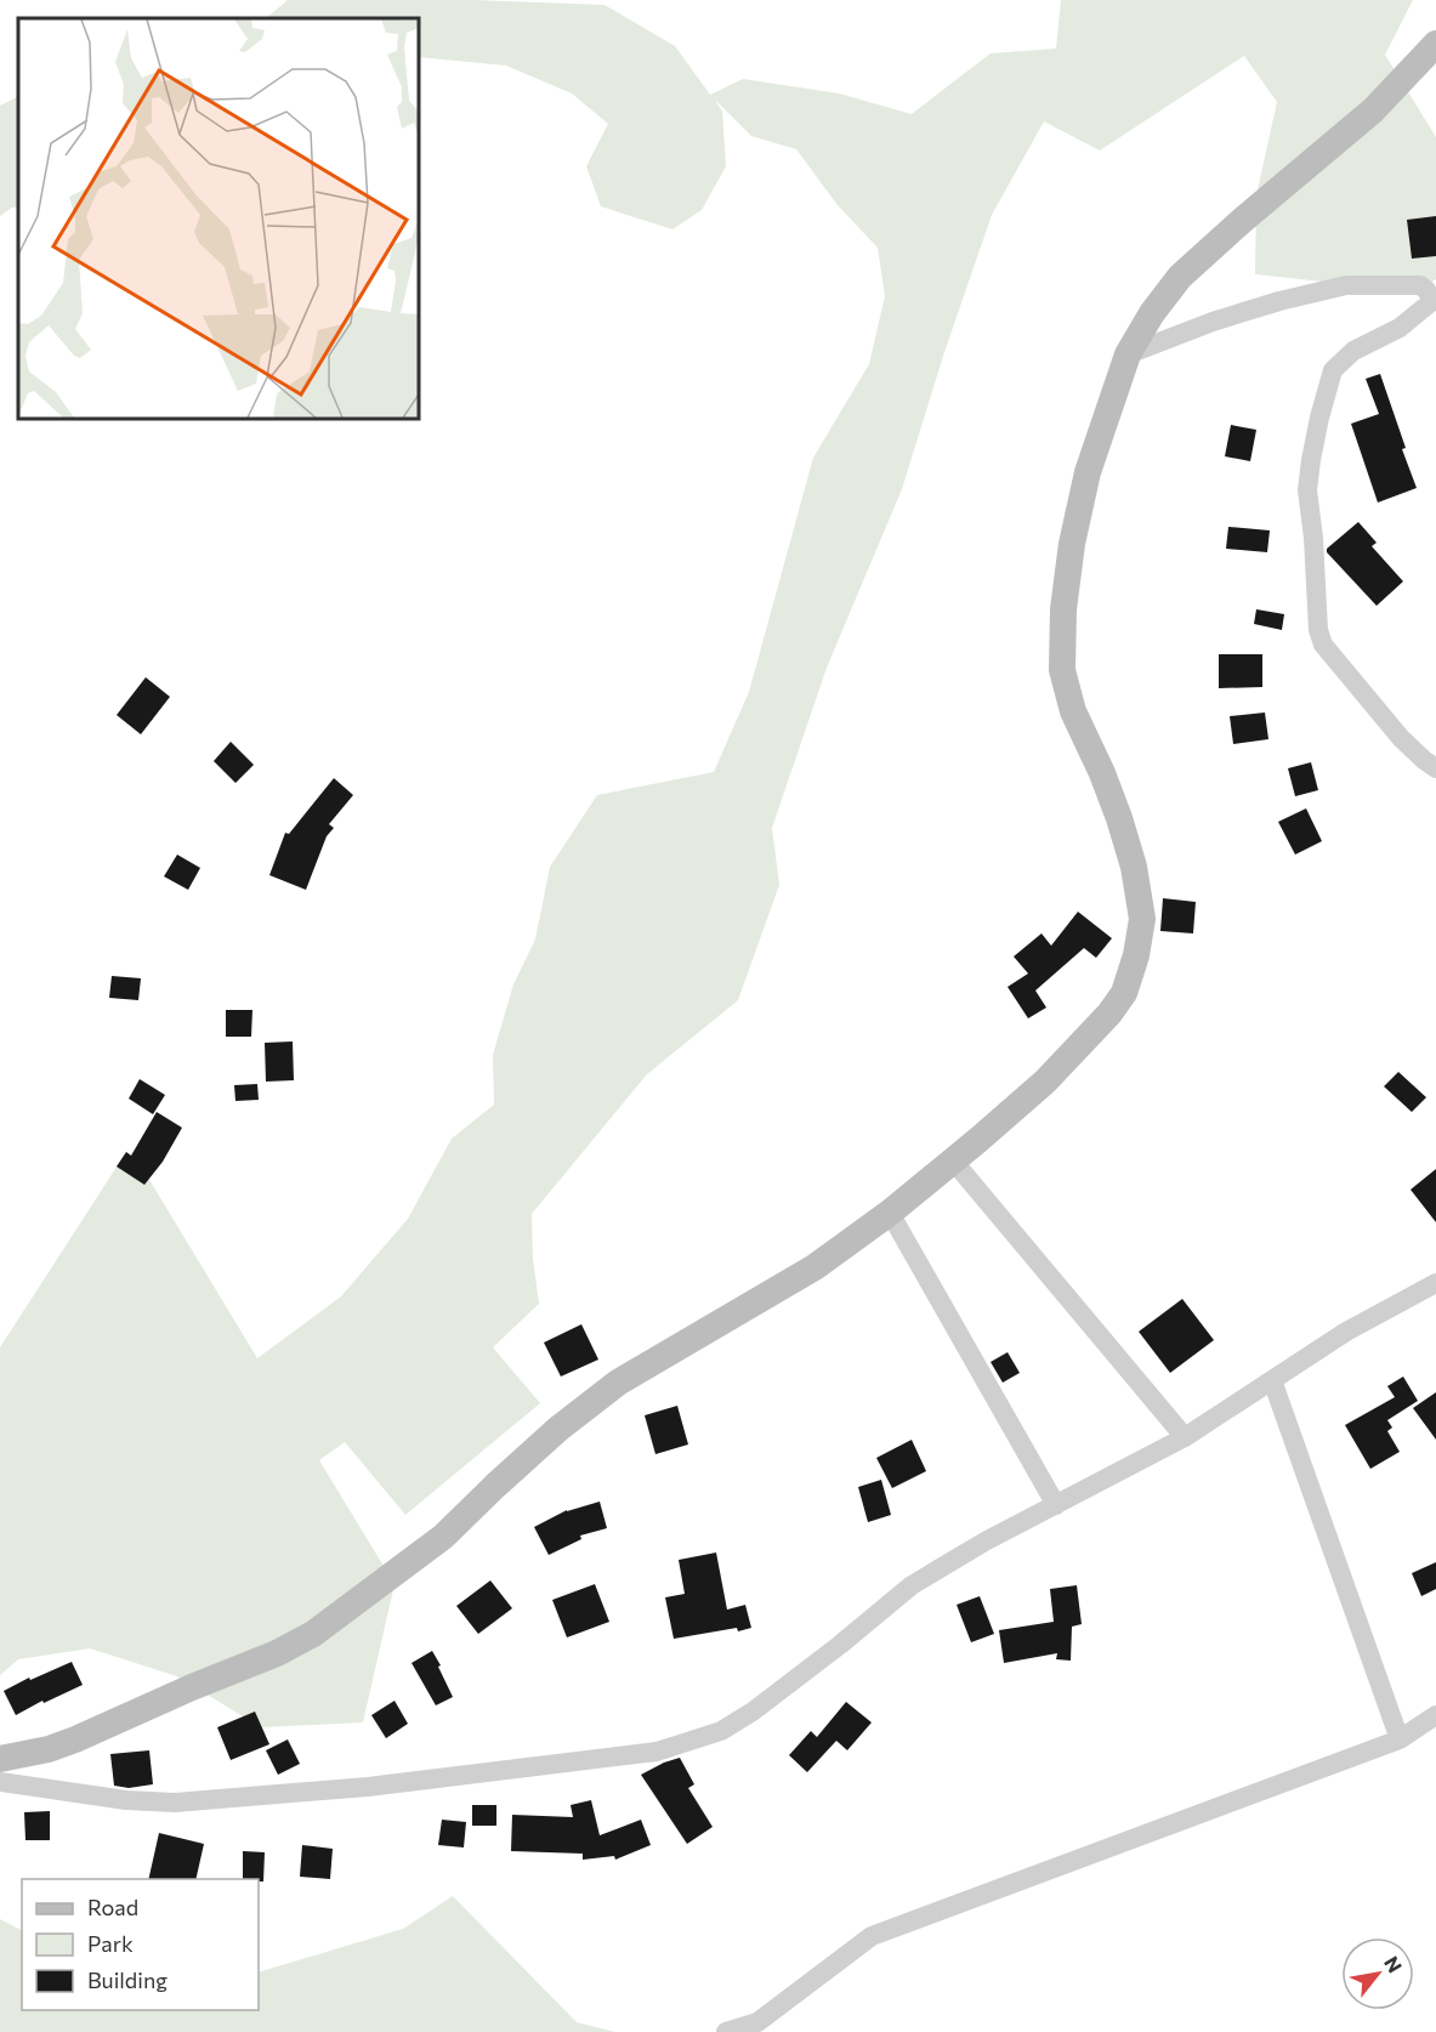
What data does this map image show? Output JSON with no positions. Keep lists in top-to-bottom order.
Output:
{
  "legend": ["Road", "Park", "Building"],
  "north": "top right"
}
